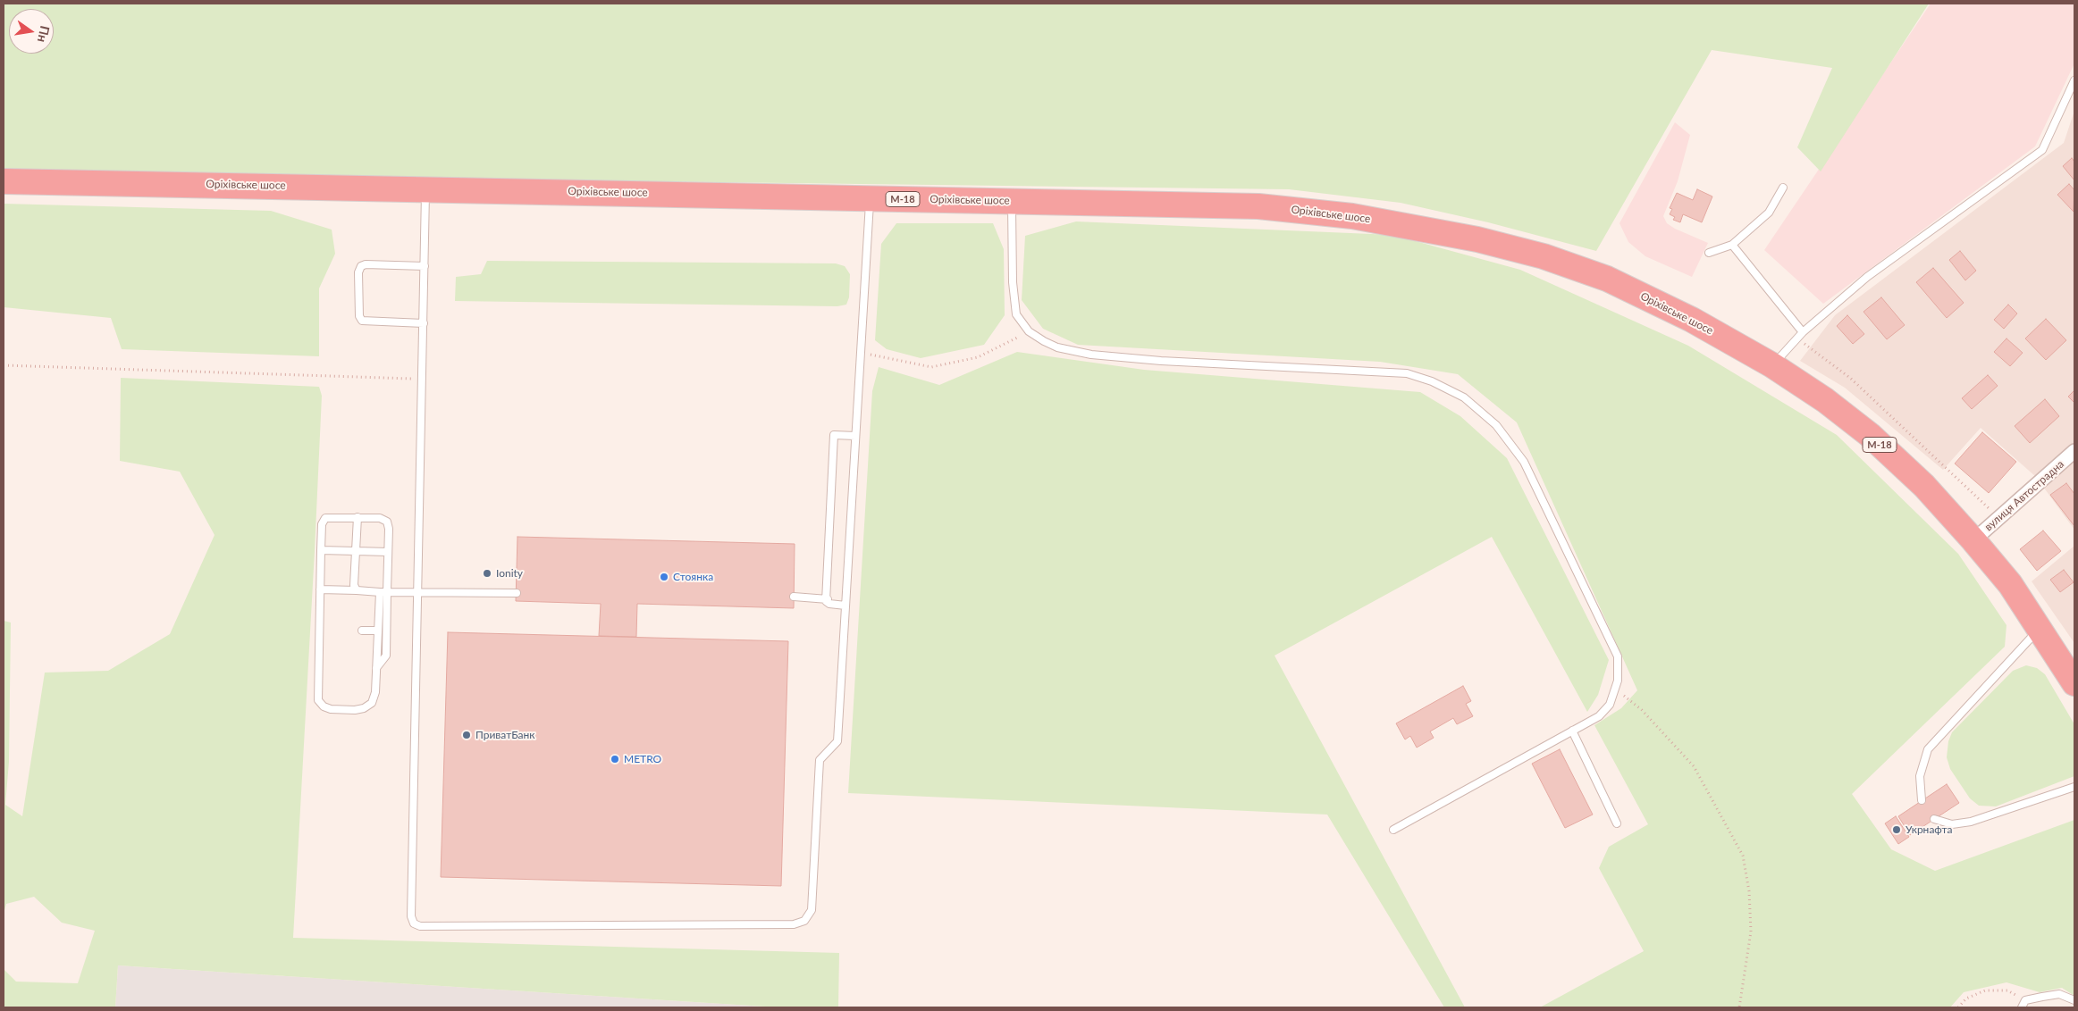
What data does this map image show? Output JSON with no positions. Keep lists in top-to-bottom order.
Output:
{
  "streets": {
    "highway": ["Оріхівське шосе", "М-18"],
    "street": ["вулиця Автострадна"]
  },
  "crossings": [
    ["Оріхівське шосе", "М-18"],
    ["М-18", "вулиця Автострадна"]
  ],
  "places": [
    "Ionity",
    "Стоянка",
    "ПриватБанк",
    "METRO",
    "Укрнафта"
  ],
  "north": "right"
}
